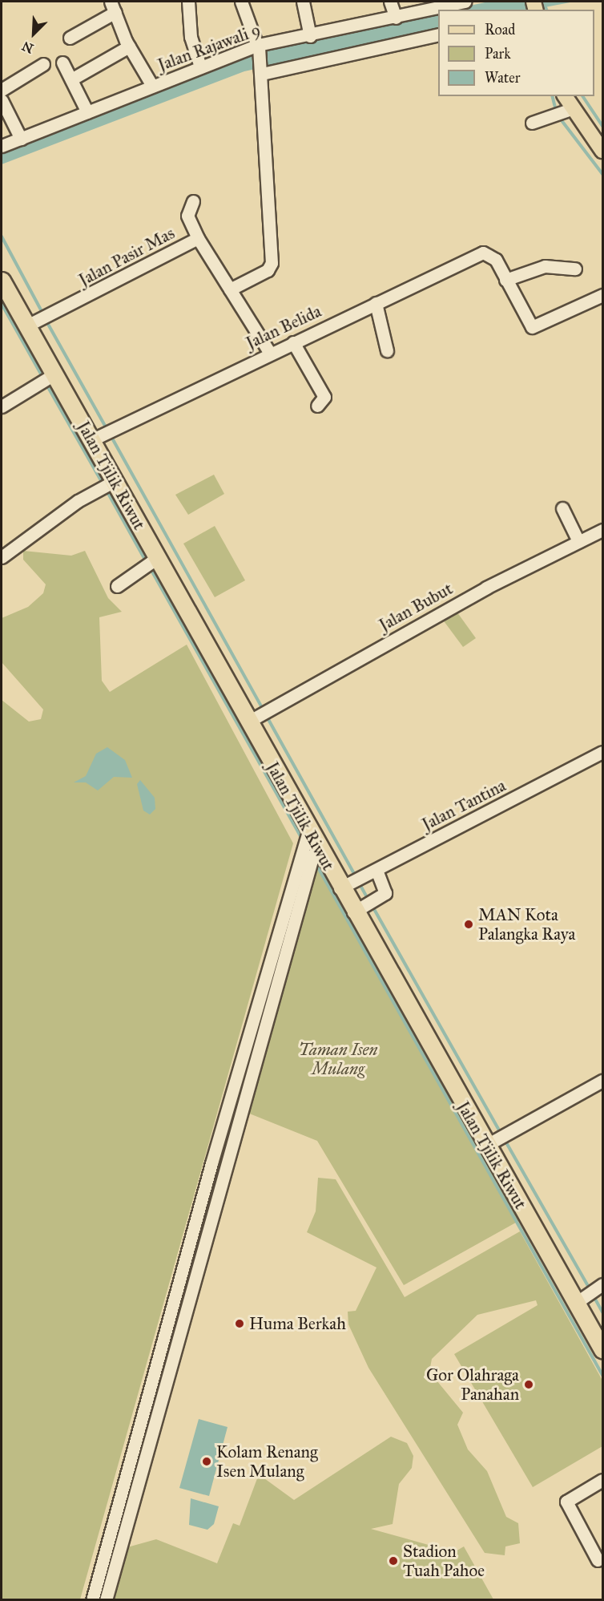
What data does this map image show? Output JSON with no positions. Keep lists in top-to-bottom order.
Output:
{
  "streets": {
    "highway": ["Jalan Tjilik Riwut"],
    "street": [
      "Jalan Rajawali 9",
      "Jalan Pasir Mas",
      "Jalan Belida",
      "Jalan Bubut",
      "Jalan Tantina"
    ]
  },
  "crossings": [
    ["Jalan Pasir Mas", "Jalan Belida"],
    ["Jalan Pasir Mas", "Jalan Tjilik Riwut"],
    ["Jalan Belida", "Jalan Tjilik Riwut"],
    ["Jalan Tjilik Riwut", "Jalan Bubut"],
    ["Jalan Tjilik Riwut", "Jalan Tantina"]
  ],
  "parks": ["Taman Isen Mulang"],
  "places": [
    "MAN Kota Palangka Raya",
    "Huma Berkah",
    "Gor Olahraga Panahan",
    "Kolam Renang Isen Mulang",
    "Stadion Tuah Pahoe"
  ],
  "legend": ["Road", "Park", "Water"],
  "north": "bottom left"
}
